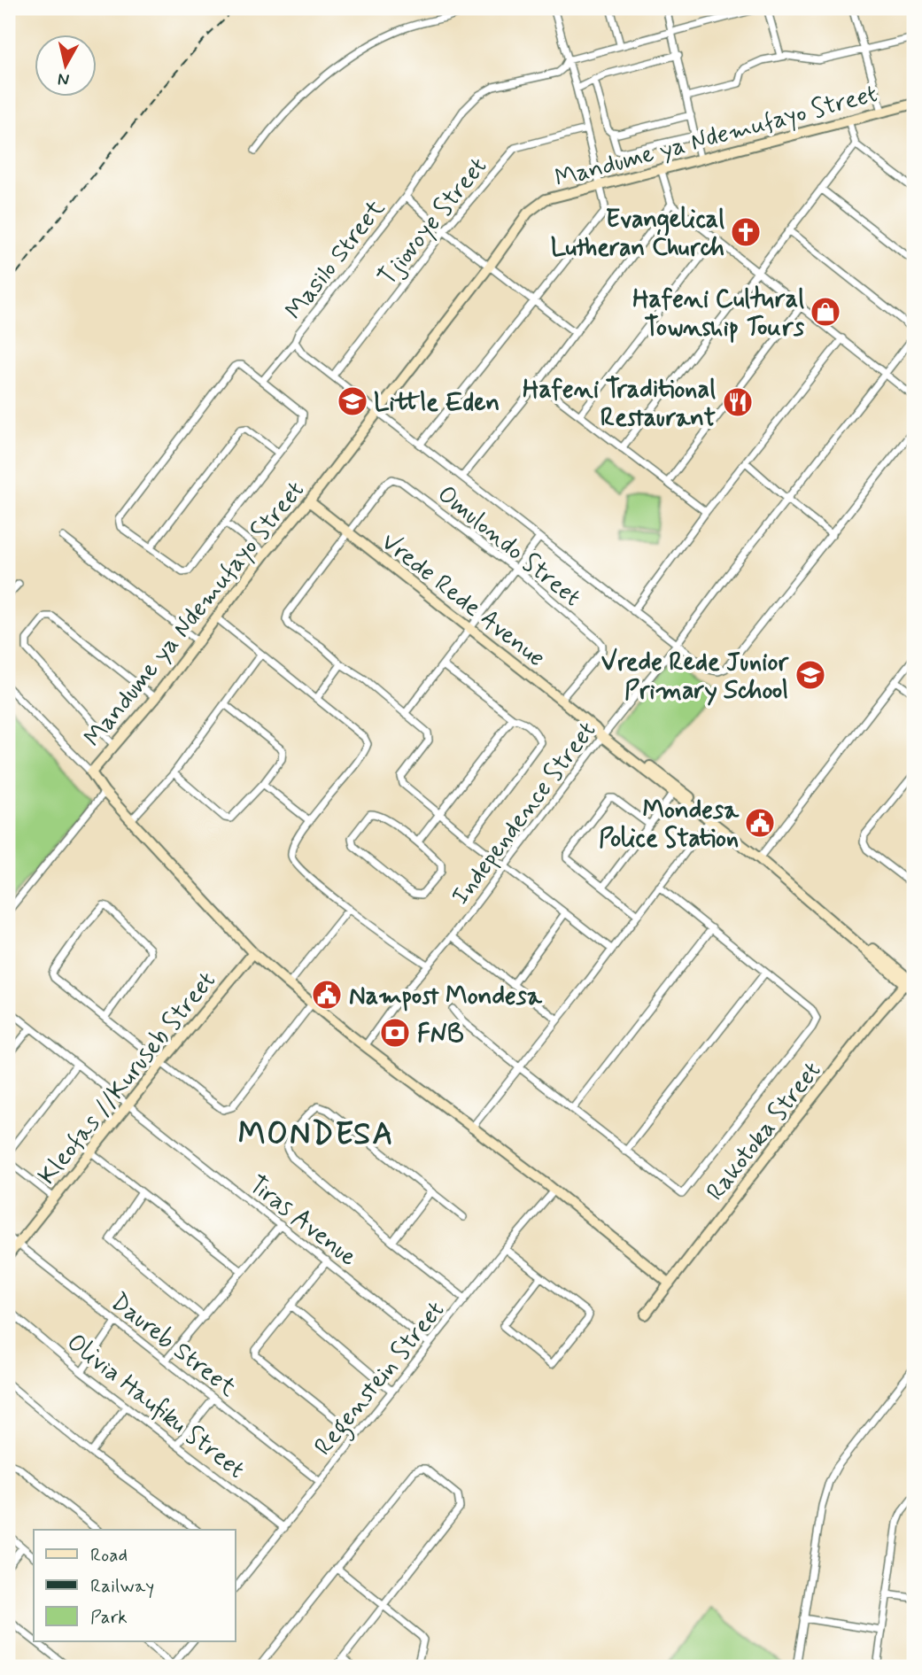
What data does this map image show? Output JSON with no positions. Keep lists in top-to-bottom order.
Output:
{
  "streets": {
    "street": [
      "Mandume ya Ndemufayo Street",
      "Tjiovoye Street",
      "Masilo Street",
      "Omulondo Street",
      "Vrede Rede Avenue",
      "Independence Street",
      "Kleofas //Kuruseb Street",
      "Rakotoka Street",
      "Tiras Avenue",
      "Daureb Street",
      "Regenstein Street",
      "Olivia Haufiku Street"
    ]
  },
  "crossings": [
    ["Mandume ya Ndemufayo Street", "Masilo Street"],
    ["Mandume ya Ndemufayo Street", "Vrede Rede Avenue"],
    ["Mandume ya Ndemufayo Street", "Independence Street"],
    ["Mandume ya Ndemufayo Street", "Kleofas //Kuruseb Street"],
    ["Mandume ya Ndemufayo Street", "Rakotoka Street"],
    ["Mandume ya Ndemufayo Street", "Regenstein Street"],
    ["Tjiovoye Street", "Masilo Street"],
    ["Masilo Street", "Independence Street"],
    ["Omulondo Street", "Vrede Rede Avenue"],
    ["Vrede Rede Avenue", "Independence Street"],
    ["Vrede Rede Avenue", "Rakotoka Street"],
    ["Kleofas //Kuruseb Street", "Tiras Avenue"],
    ["Kleofas //Kuruseb Street", "Daureb Street"],
    ["Tiras Avenue", "Regenstein Street"],
    ["Daureb Street", "Regenstein Street"],
    ["Regenstein Street", "Olivia Haufiku Street"]
  ],
  "districts": ["MONDESA"],
  "places": {
    "church": ["Evangelical Lutheran Church"],
    "shop": ["Hafeni Cultural Township Tours"],
    "school or university": ["Little Eden", "Vrede Rede Junior Primary School"],
    "restaurant": ["Hafeni Traditional Restaurant"],
    "public building": ["Mondesa Police Station", "Nampost Mondesa"],
    "bank": ["FNB"]
  },
  "legend": ["Road", "Railway", "Park"],
  "north": "bottom"
}
